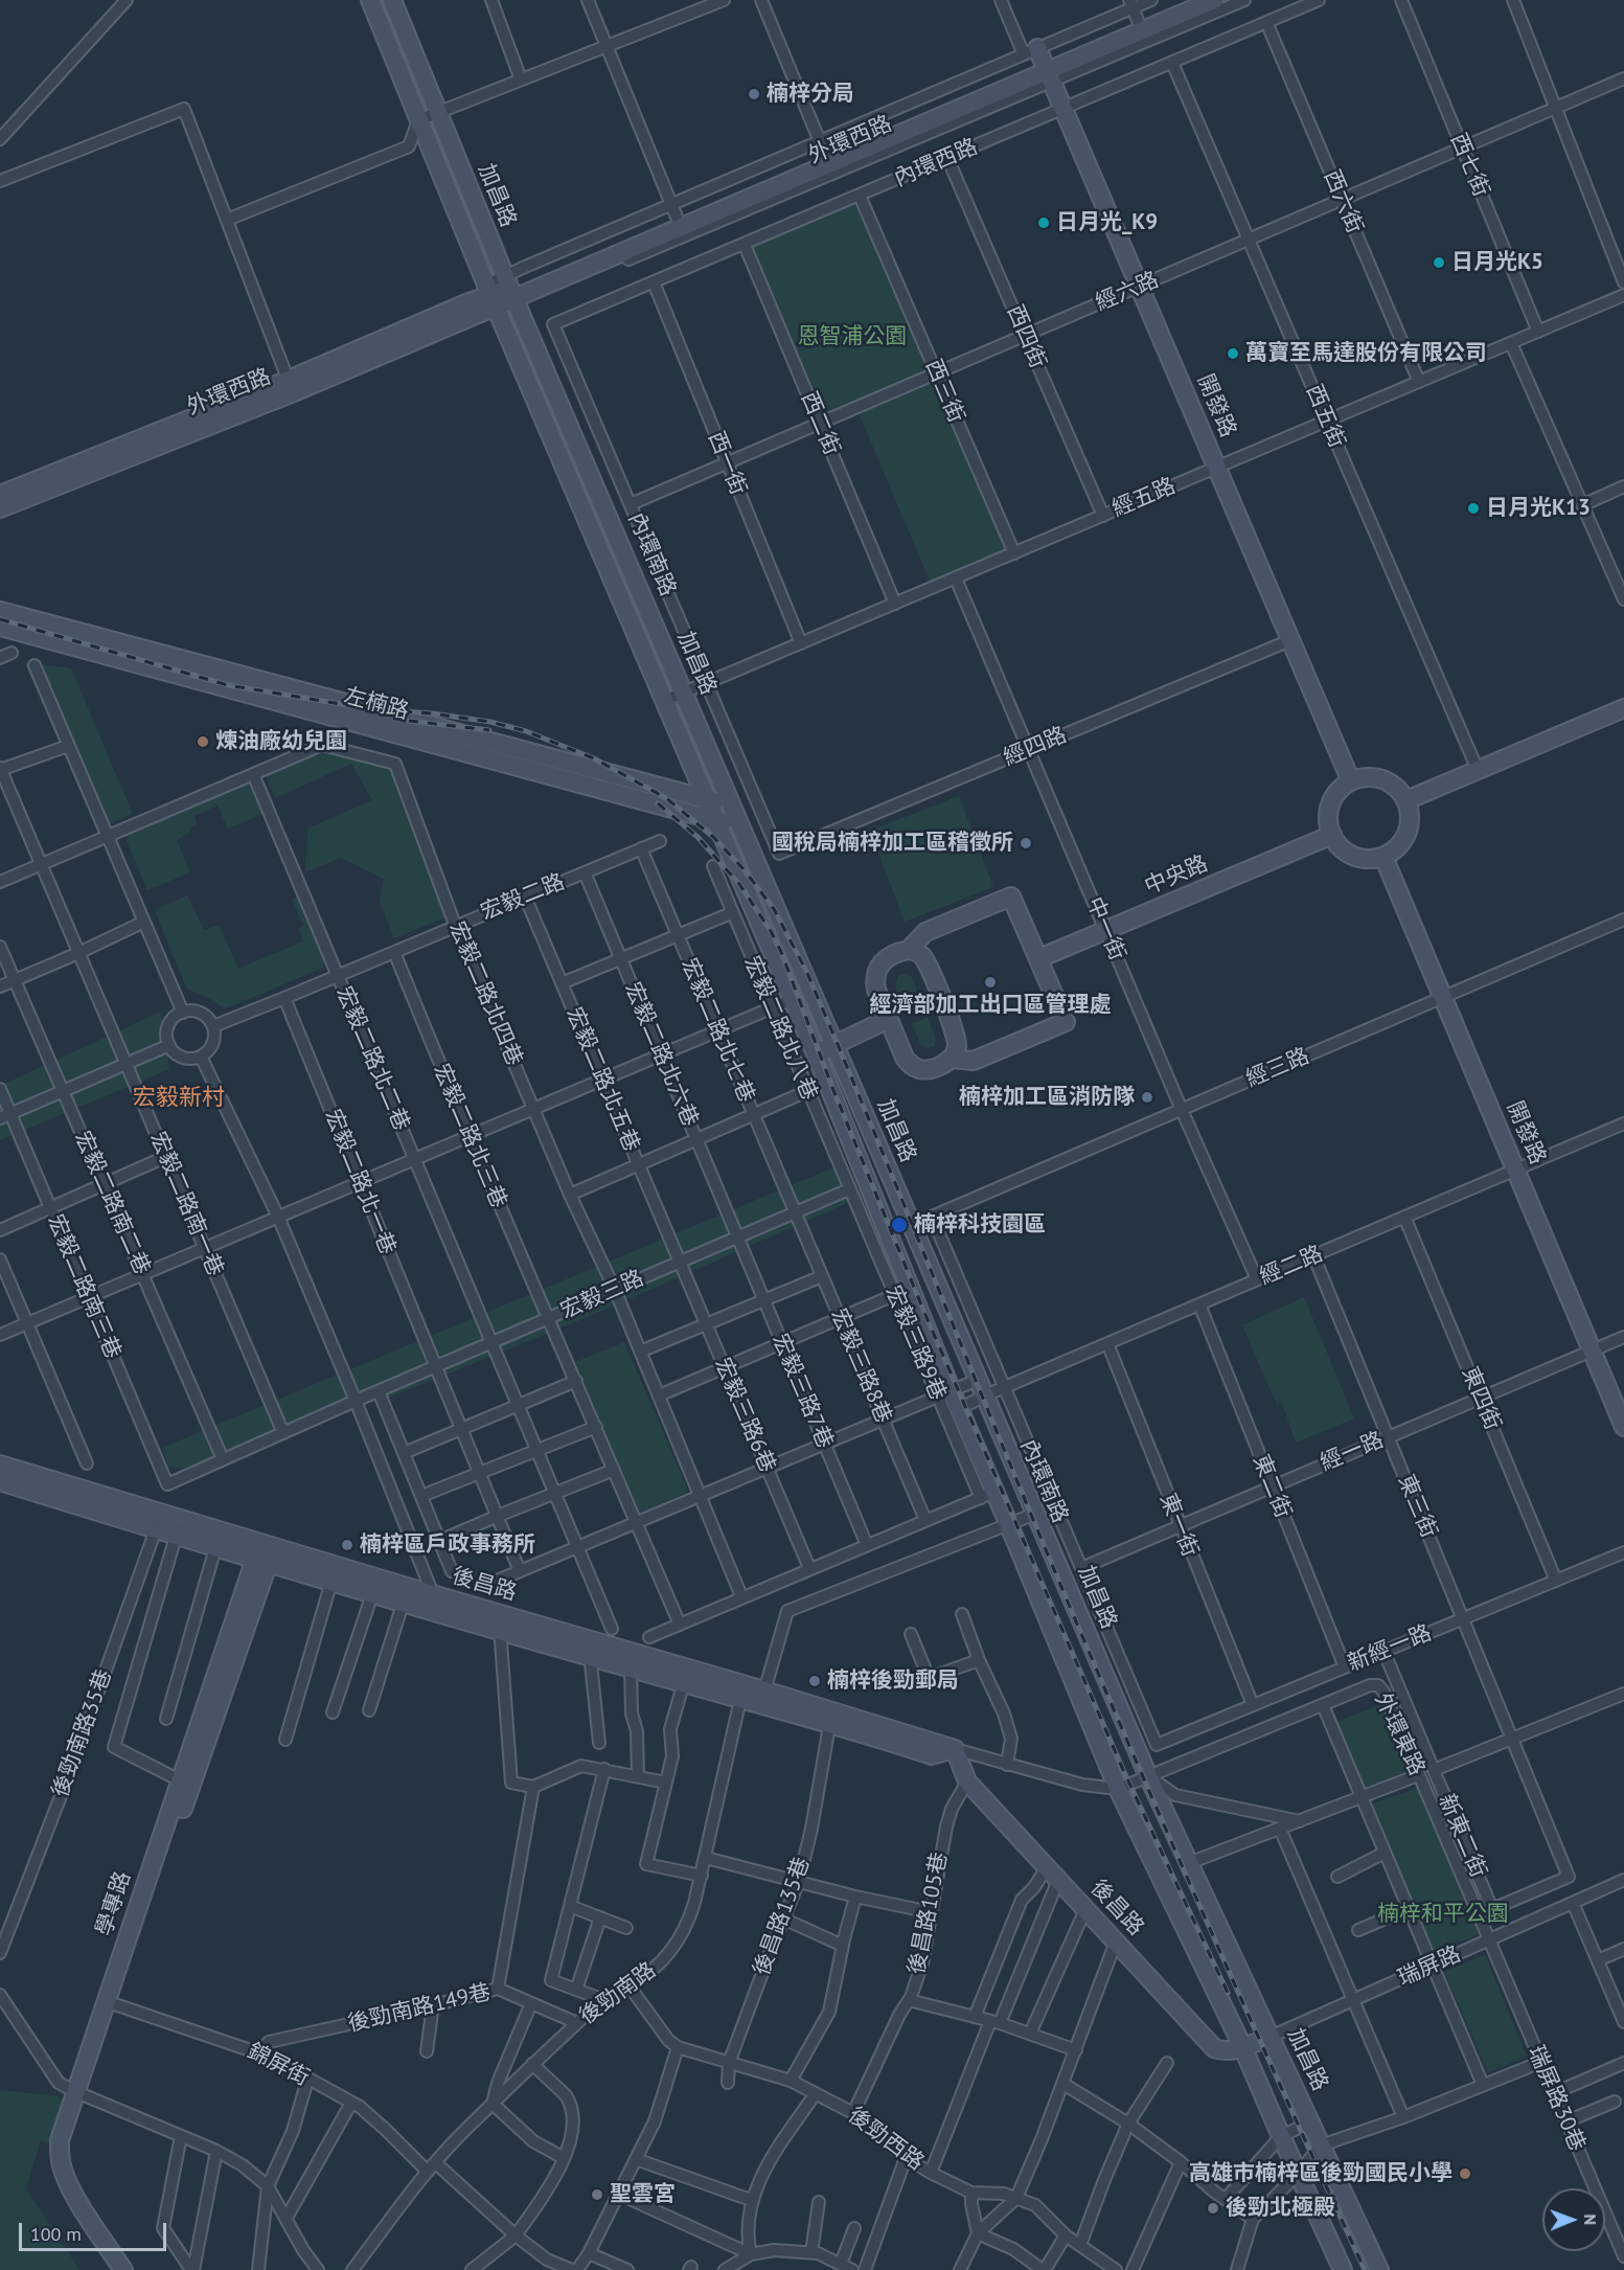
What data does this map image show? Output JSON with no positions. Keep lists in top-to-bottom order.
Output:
{
  "streets": {
    "street": [
      "外環西路",
      "內環西路",
      "西七街",
      "加昌路",
      "西六街",
      "經六路",
      "西四街",
      "西三街",
      "開發路",
      "西五街",
      "西二街",
      "西一街",
      "經五路",
      "內環南路",
      "左楠路",
      "經四路",
      "中央路",
      "宏毅二路",
      "中一街",
      "宏毅二路北四巷",
      "宏毅二路北八巷",
      "宏毅二路北七巷",
      "宏毅二路北六巷",
      "宏毅二路北二巷",
      "經三路",
      "宏毅二路北五巷",
      "宏毅二路北三巷",
      "宏毅二路北一巷",
      "宏毅二路南二巷",
      "宏毅二路南一巷",
      "經二路",
      "宏毅二路南三巷",
      "宏毅三路",
      "宏毅三路9巷",
      "宏毅三路8巷",
      "宏毅三路7巷",
      "東四街",
      "宏毅三路6巷",
      "經一路",
      "東二街",
      "東三街",
      "東一街",
      "後昌路",
      "新經一路",
      "後勁南路35巷",
      "外環東路",
      "新東二街",
      "學專路",
      "後昌路105巷",
      "後昌路135巷",
      "瑞屏路",
      "後勁南路",
      "後勁南路149巷",
      "錦屏街",
      "瑞屏路30巷",
      "後勁西路"
    ]
  },
  "crossings": [
    ["外環西路", "加昌路"],
    ["外環西路", "開發路"],
    ["內環西路", "西六街"],
    ["內環西路", "西四街"],
    ["內環西路", "西三街"],
    ["內環西路", "開發路"],
    ["內環西路", "西五街"],
    ["內環西路", "西二街"],
    ["內環西路", "西一街"],
    ["內環西路", "內環南路"],
    ["西七街", "經六路"],
    ["西七街", "經五路"],
    ["加昌路", "經五路"],
    ["加昌路", "左楠路"],
    ["加昌路", "經二路"],
    ["加昌路", "宏毅三路9巷"],
    ["加昌路", "後昌路"],
    ["加昌路", "外環東路"],
    ["加昌路", "瑞屏路"],
    ["西六街", "經六路"],
    ["西六街", "經五路"],
    ["經六路", "西四街"],
    ["經六路", "西三街"],
    ["經六路", "開發路"],
    ["經六路", "西五街"],
    ["經六路", "西二街"],
    ["經六路", "西一街"],
    ["經六路", "內環南路"],
    ["西四街", "經五路"],
    ["西三街", "經五路"],
    ["開發路", "經五路"],
    ["開發路", "經四路"],
    ["開發路", "中央路"],
    ["開發路", "經三路"],
    ["開發路", "經二路"],
    ["開發路", "經一路"],
    ["西五街", "經五路"],
    ["西二街", "經五路"],
    ["西一街", "經五路"],
    ["經五路", "內環南路"],
    ["經五路", "中一街"],
    ["內環南路", "經四路"],
    ["內環南路", "經三路"],
    ["內環南路", "經二路"],
    ["內環南路", "經一路"],
    ["內環南路", "新經一路"],
    ["經四路", "中一街"],
    ["中央路", "中一街"],
    ["宏毅二路", "宏毅二路北四巷"],
    ["宏毅二路", "宏毅二路北七巷"],
    ["宏毅二路", "宏毅二路北六巷"],
    ["宏毅二路", "宏毅二路北二巷"],
    ["宏毅二路", "宏毅二路北五巷"],
    ["宏毅二路", "宏毅二路北三巷"],
    ["宏毅二路", "宏毅二路北一巷"],
    ["中一街", "經三路"],
    ["中一街", "經二路"],
    ["宏毅二路北四巷", "宏毅二路北二巷"],
    ["宏毅二路北四巷", "宏毅三路"],
    ["宏毅二路北八巷", "宏毅三路"],
    ["宏毅二路北八巷", "宏毅三路9巷"],
    ["宏毅二路北七巷", "宏毅三路"],
    ["宏毅二路北七巷", "宏毅三路8巷"],
    ["宏毅二路北六巷", "宏毅三路"],
    ["宏毅二路北六巷", "宏毅三路7巷"],
    ["宏毅二路北二巷", "宏毅三路"],
    ["宏毅二路北五巷", "宏毅三路"],
    ["宏毅二路北五巷", "宏毅三路6巷"],
    ["宏毅二路北三巷", "宏毅三路"],
    ["宏毅二路北一巷", "宏毅三路"],
    ["宏毅二路南二巷", "宏毅三路"],
    ["宏毅二路南一巷", "宏毅三路"],
    ["經二路", "東四街"],
    ["經二路", "東二街"],
    ["經二路", "東三街"],
    ["經二路", "東一街"],
    ["宏毅二路南三巷", "宏毅三路"],
    ["宏毅三路", "宏毅三路9巷"],
    ["宏毅三路", "宏毅三路8巷"],
    ["宏毅三路", "宏毅三路7巷"],
    ["宏毅三路", "宏毅三路6巷"],
    ["東四街", "經一路"],
    ["東四街", "新經一路"],
    ["經一路", "東二街"],
    ["經一路", "東三街"],
    ["經一路", "東一街"],
    ["東二街", "新經一路"],
    ["東三街", "新經一路"],
    ["東三街", "新東二街"],
    ["東一街", "新經一路"],
    ["後昌路", "後勁南路35巷"],
    ["後昌路", "學專路"],
    ["後昌路", "後昌路105巷"],
    ["後昌路", "後昌路135巷"],
    ["後昌路", "瑞屏路"],
    ["後昌路", "後勁南路"],
    ["新經一路", "新東二街"],
    ["外環東路", "瑞屏路"],
    ["外環東路", "瑞屏路30巷"],
    ["學專路", "錦屏街"],
    ["後昌路105巷", "後勁西路"],
    ["後昌路135巷", "後勁西路"],
    ["瑞屏路", "瑞屏路30巷"],
    ["後勁南路", "後勁南路149巷"],
    ["後勁南路", "錦屏街"],
    ["後勁南路149巷", "錦屏街"]
  ],
  "districts": ["宏毅新村"],
  "parks": ["恩智浦公園", "楠梓和平公園"],
  "places": [
    "楠梓分局",
    "日月光_K9",
    "日月光K5",
    "萬寶至馬達股份有限公司",
    "日月光K13",
    "煉油廠幼兒園",
    "國稅局楠梓加工區稽徵所",
    "經濟部加工出口區管理處",
    "楠梓加工區消防隊",
    "楠梓科技園區",
    "楠梓區戶政事務所",
    "楠梓後勁郵局",
    "高雄市楠梓區後勁國民小學",
    "聖雲宮",
    "後勁北極殿"
  ],
  "scale_bar": "100 m",
  "north": "right"
}
